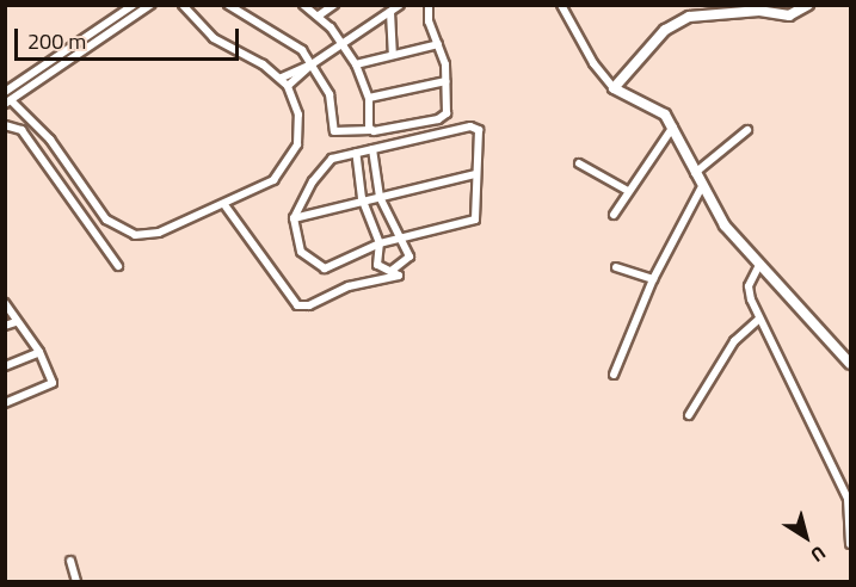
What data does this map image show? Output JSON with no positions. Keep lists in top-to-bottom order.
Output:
{
  "scale_bar": "200 m",
  "north": "bottom right"
}
